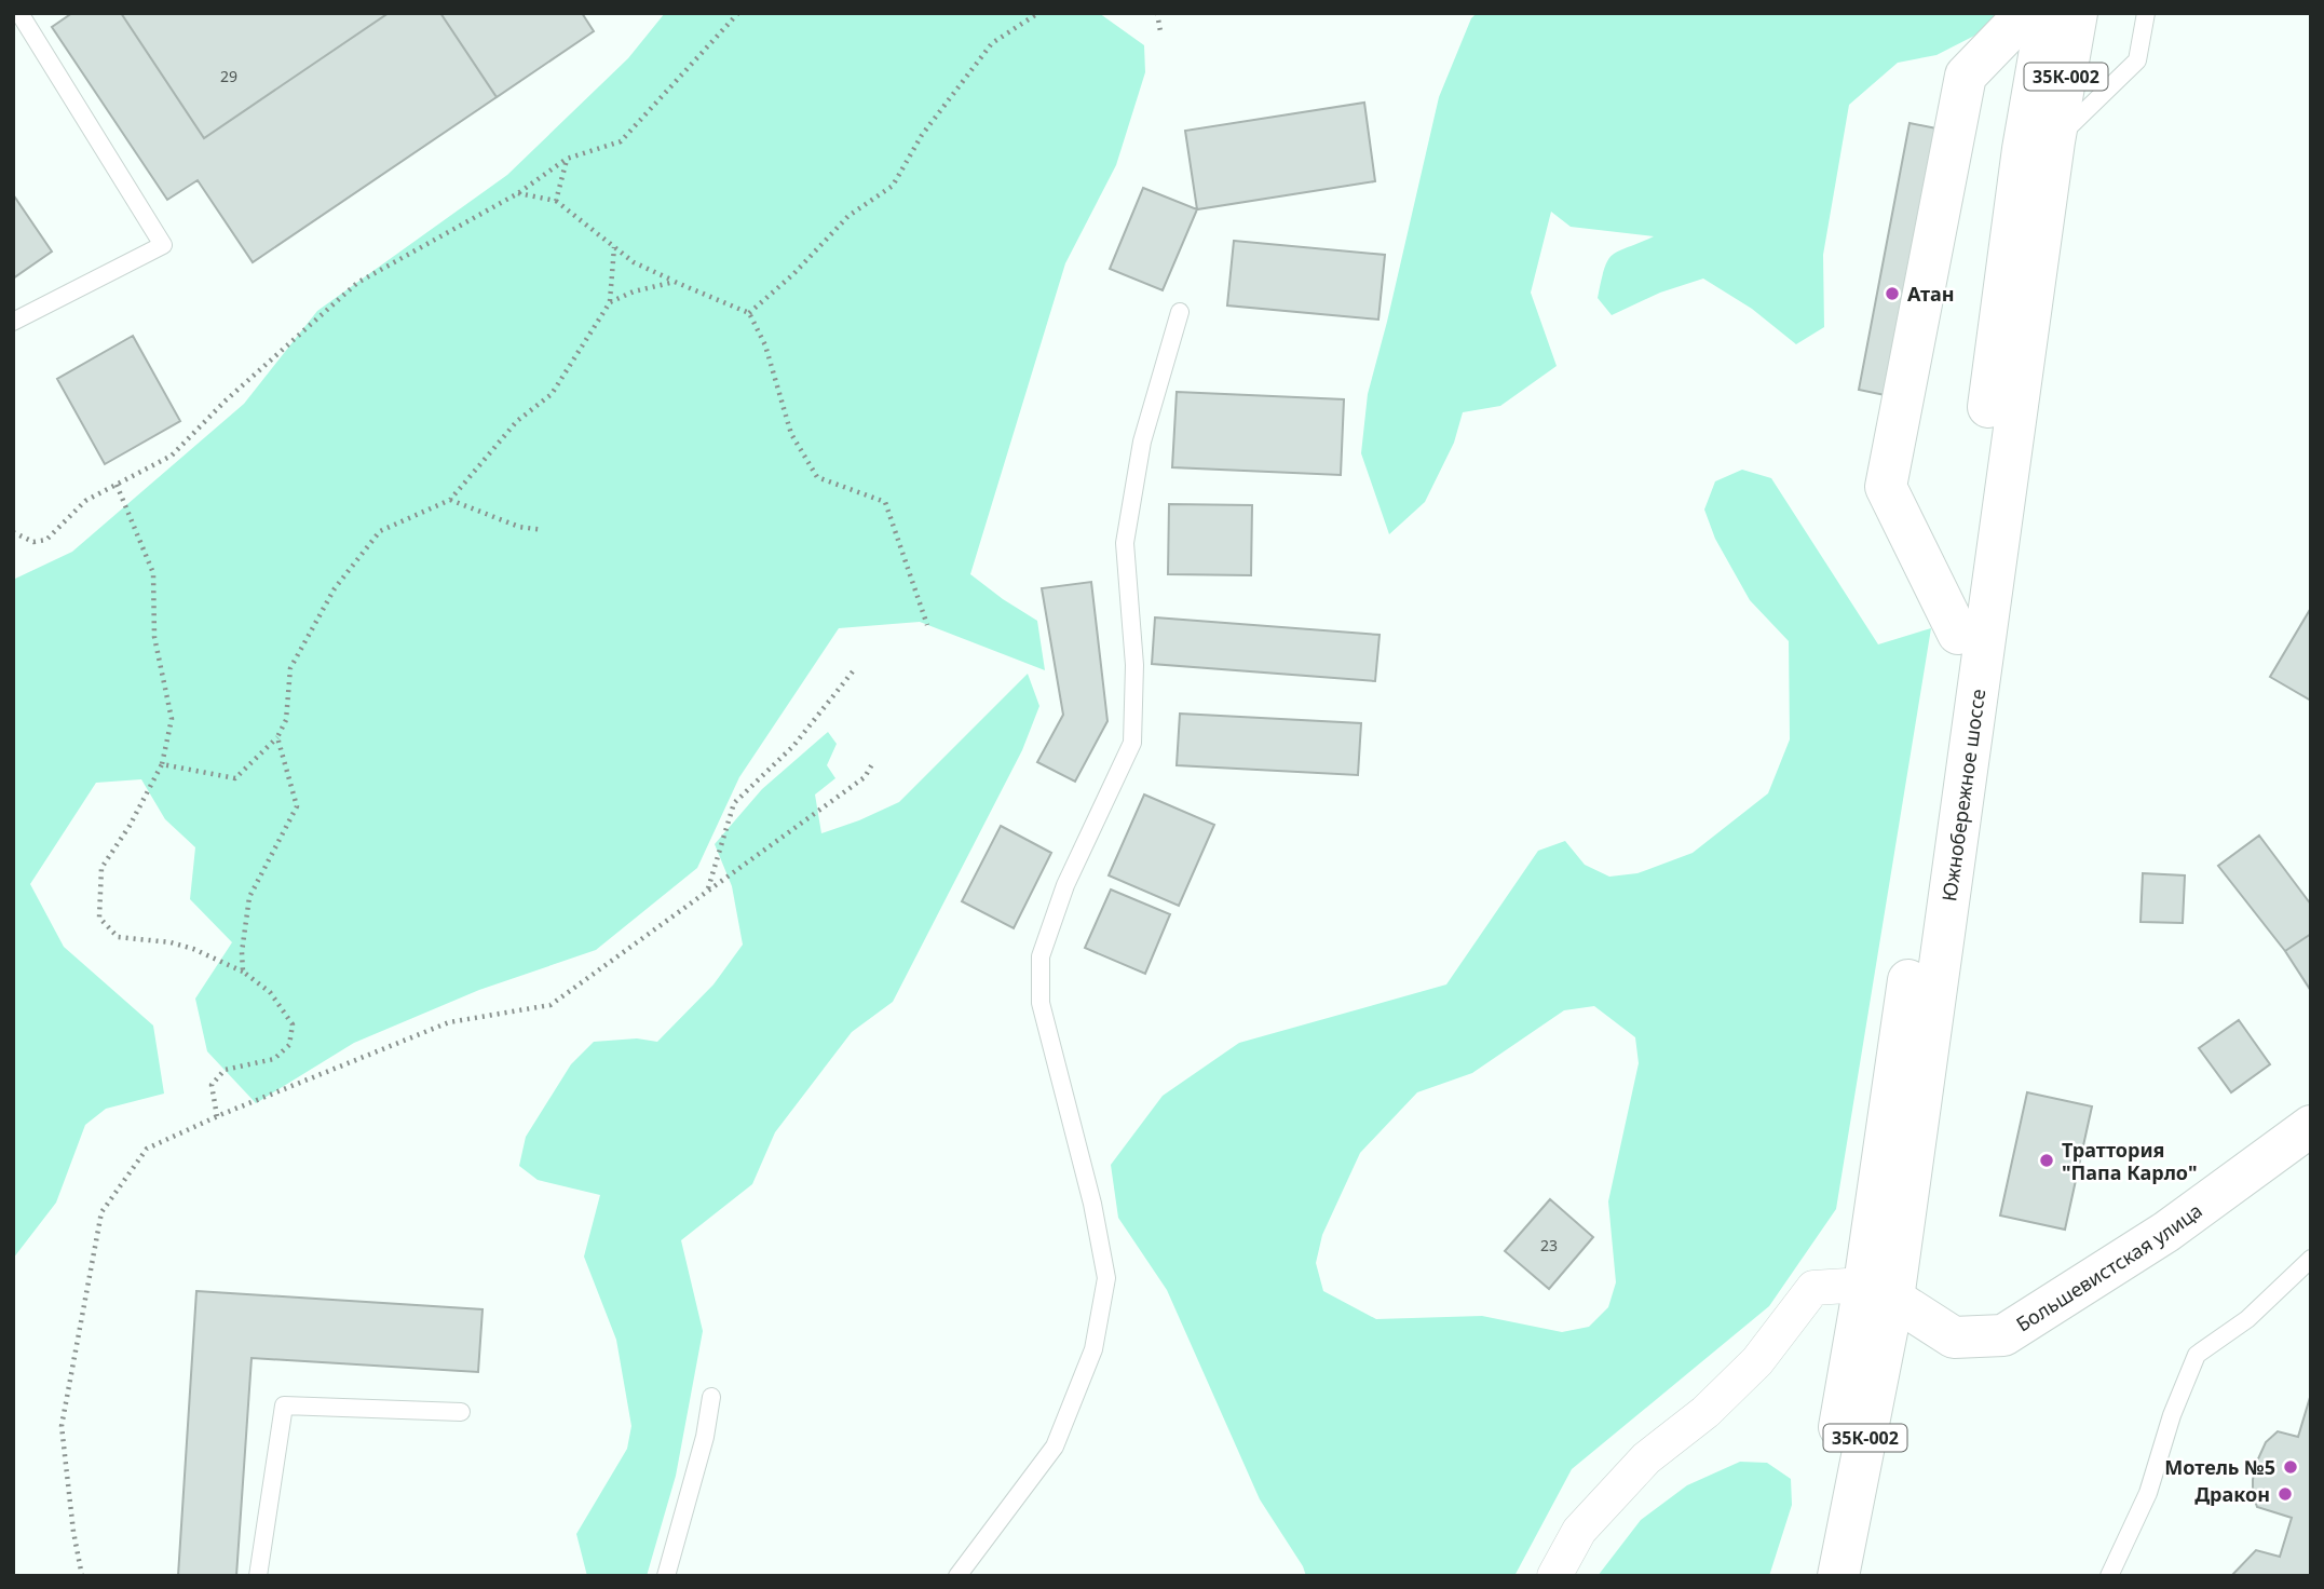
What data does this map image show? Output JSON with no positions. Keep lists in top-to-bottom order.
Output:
{
  "streets": {
    "main road": ["35К-002", "Южнобережное шоссе", "Большевистская улица"]
  },
  "crossings": [
    ["Южнобережное шоссе", "Большевистская улица"]
  ],
  "places": [
    "Атан",
    "Траттория \"Папа Карло\"",
    "Мотель №5",
    "Дракон"
  ],
  "house_numbers": ["29", "23"]
}
